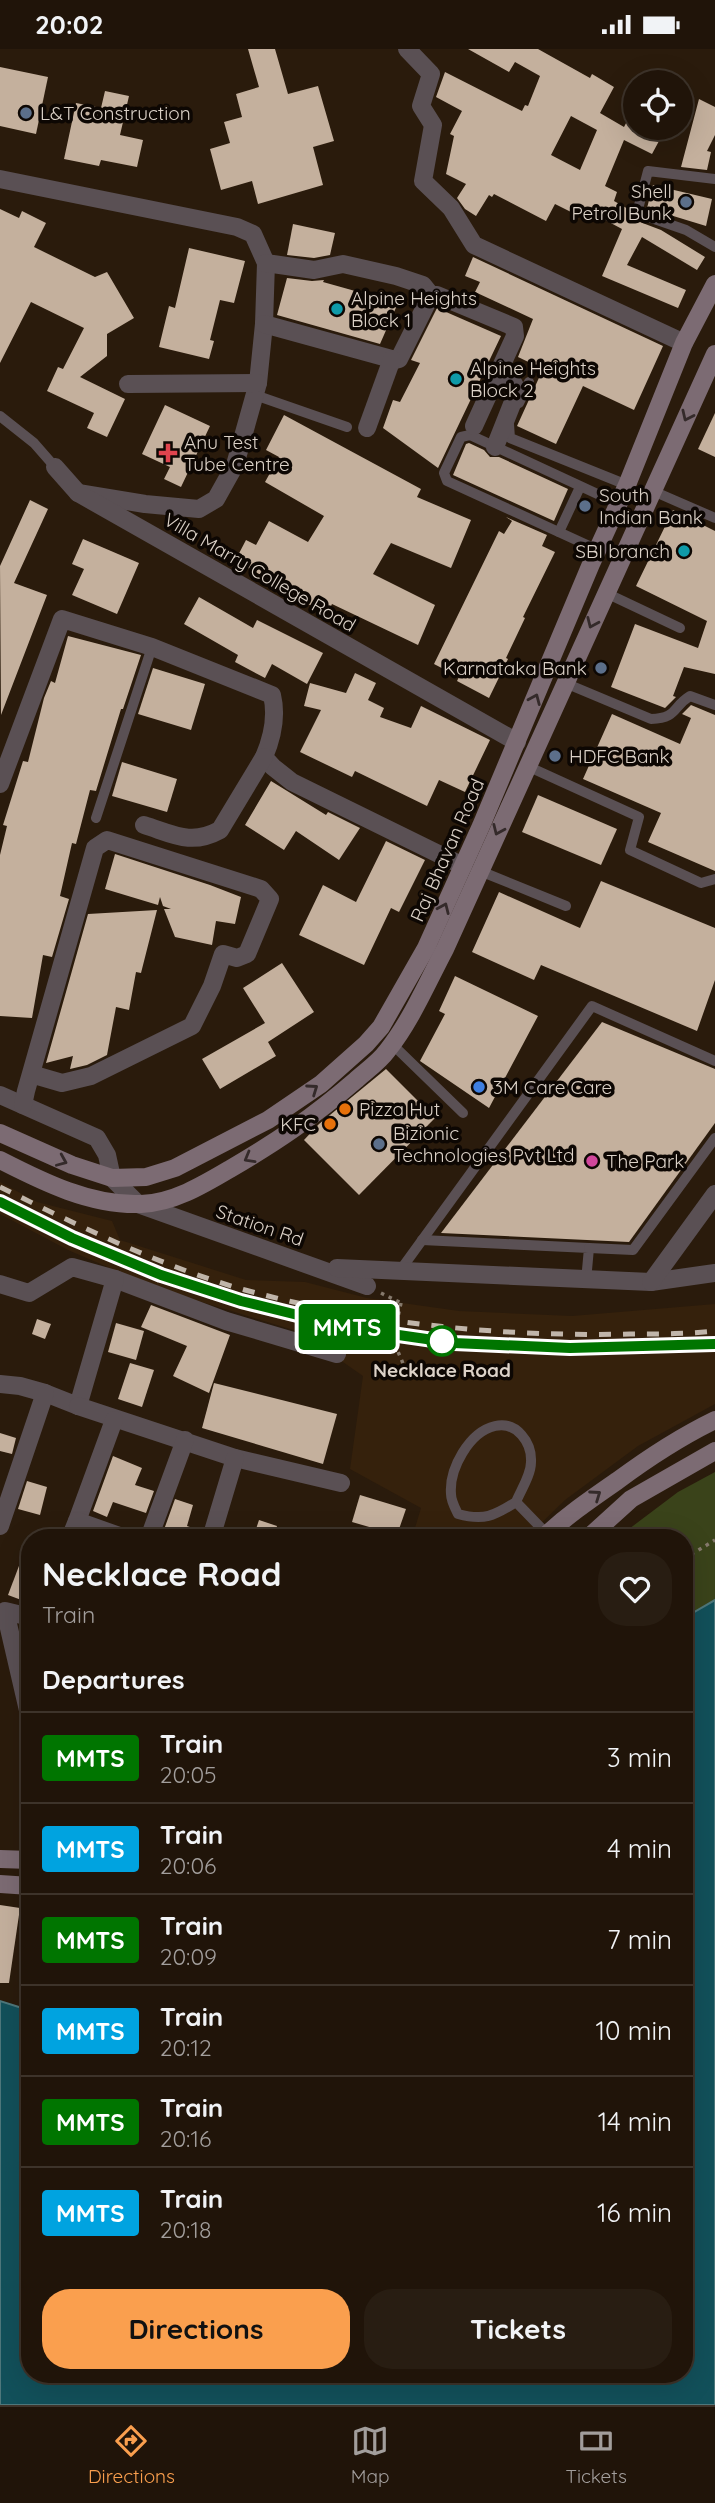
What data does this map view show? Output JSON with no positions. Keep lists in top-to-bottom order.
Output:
{
  "streets": {
    "main road": ["Raj Bhavan Road"],
    "street": ["Villa Marry College Road", "Station Rd"]
  },
  "crossings": [
    ["Villa Marry College Road", "Raj Bhavan Road"],
    ["Raj Bhavan Road", "Station Rd"]
  ],
  "places": {
    "other": [
      "L&T Construction",
      "Shell Petrol Bunk",
      "Alpine Heights Block 1",
      "Alpine Heights Block 2",
      "South Indian Bank",
      "SBI branch",
      "Karnataka Bank",
      "HDFC Bank",
      "3M Care Care",
      "Pizza Hut",
      "KFC",
      "Bizionic Technologies Pvt Ltd",
      "The Park",
      "Necklace Road"
    ],
    "health": ["Anu Test Tube Centre"]
  },
  "page": {
    "status": "20:02",
    "on_map": "MMTS",
    "heading": [
      ["Necklace Road", "Train"],
      "Departures"
    ],
    "list": [
      {
        "mark": "MMTS",
        "name": "Train",
        "note": "20:05",
        "value": "3 min"
      },
      {
        "mark": "MMTS",
        "name": "Train",
        "note": "20:06",
        "value": "4 min"
      },
      {
        "mark": "MMTS",
        "name": "Train",
        "note": "20:09",
        "value": "7 min"
      },
      {
        "mark": "MMTS",
        "name": "Train",
        "note": "20:12",
        "value": "10 min"
      },
      {
        "mark": "MMTS",
        "name": "Train",
        "note": "20:16",
        "value": "14 min"
      },
      {
        "mark": "MMTS",
        "name": "Train",
        "note": "20:18",
        "value": "16 min"
      }
    ],
    "buttons": ["Directions", "Tickets"],
    "tabs": ["Directions", "Map", "Tickets"]
  }
}
